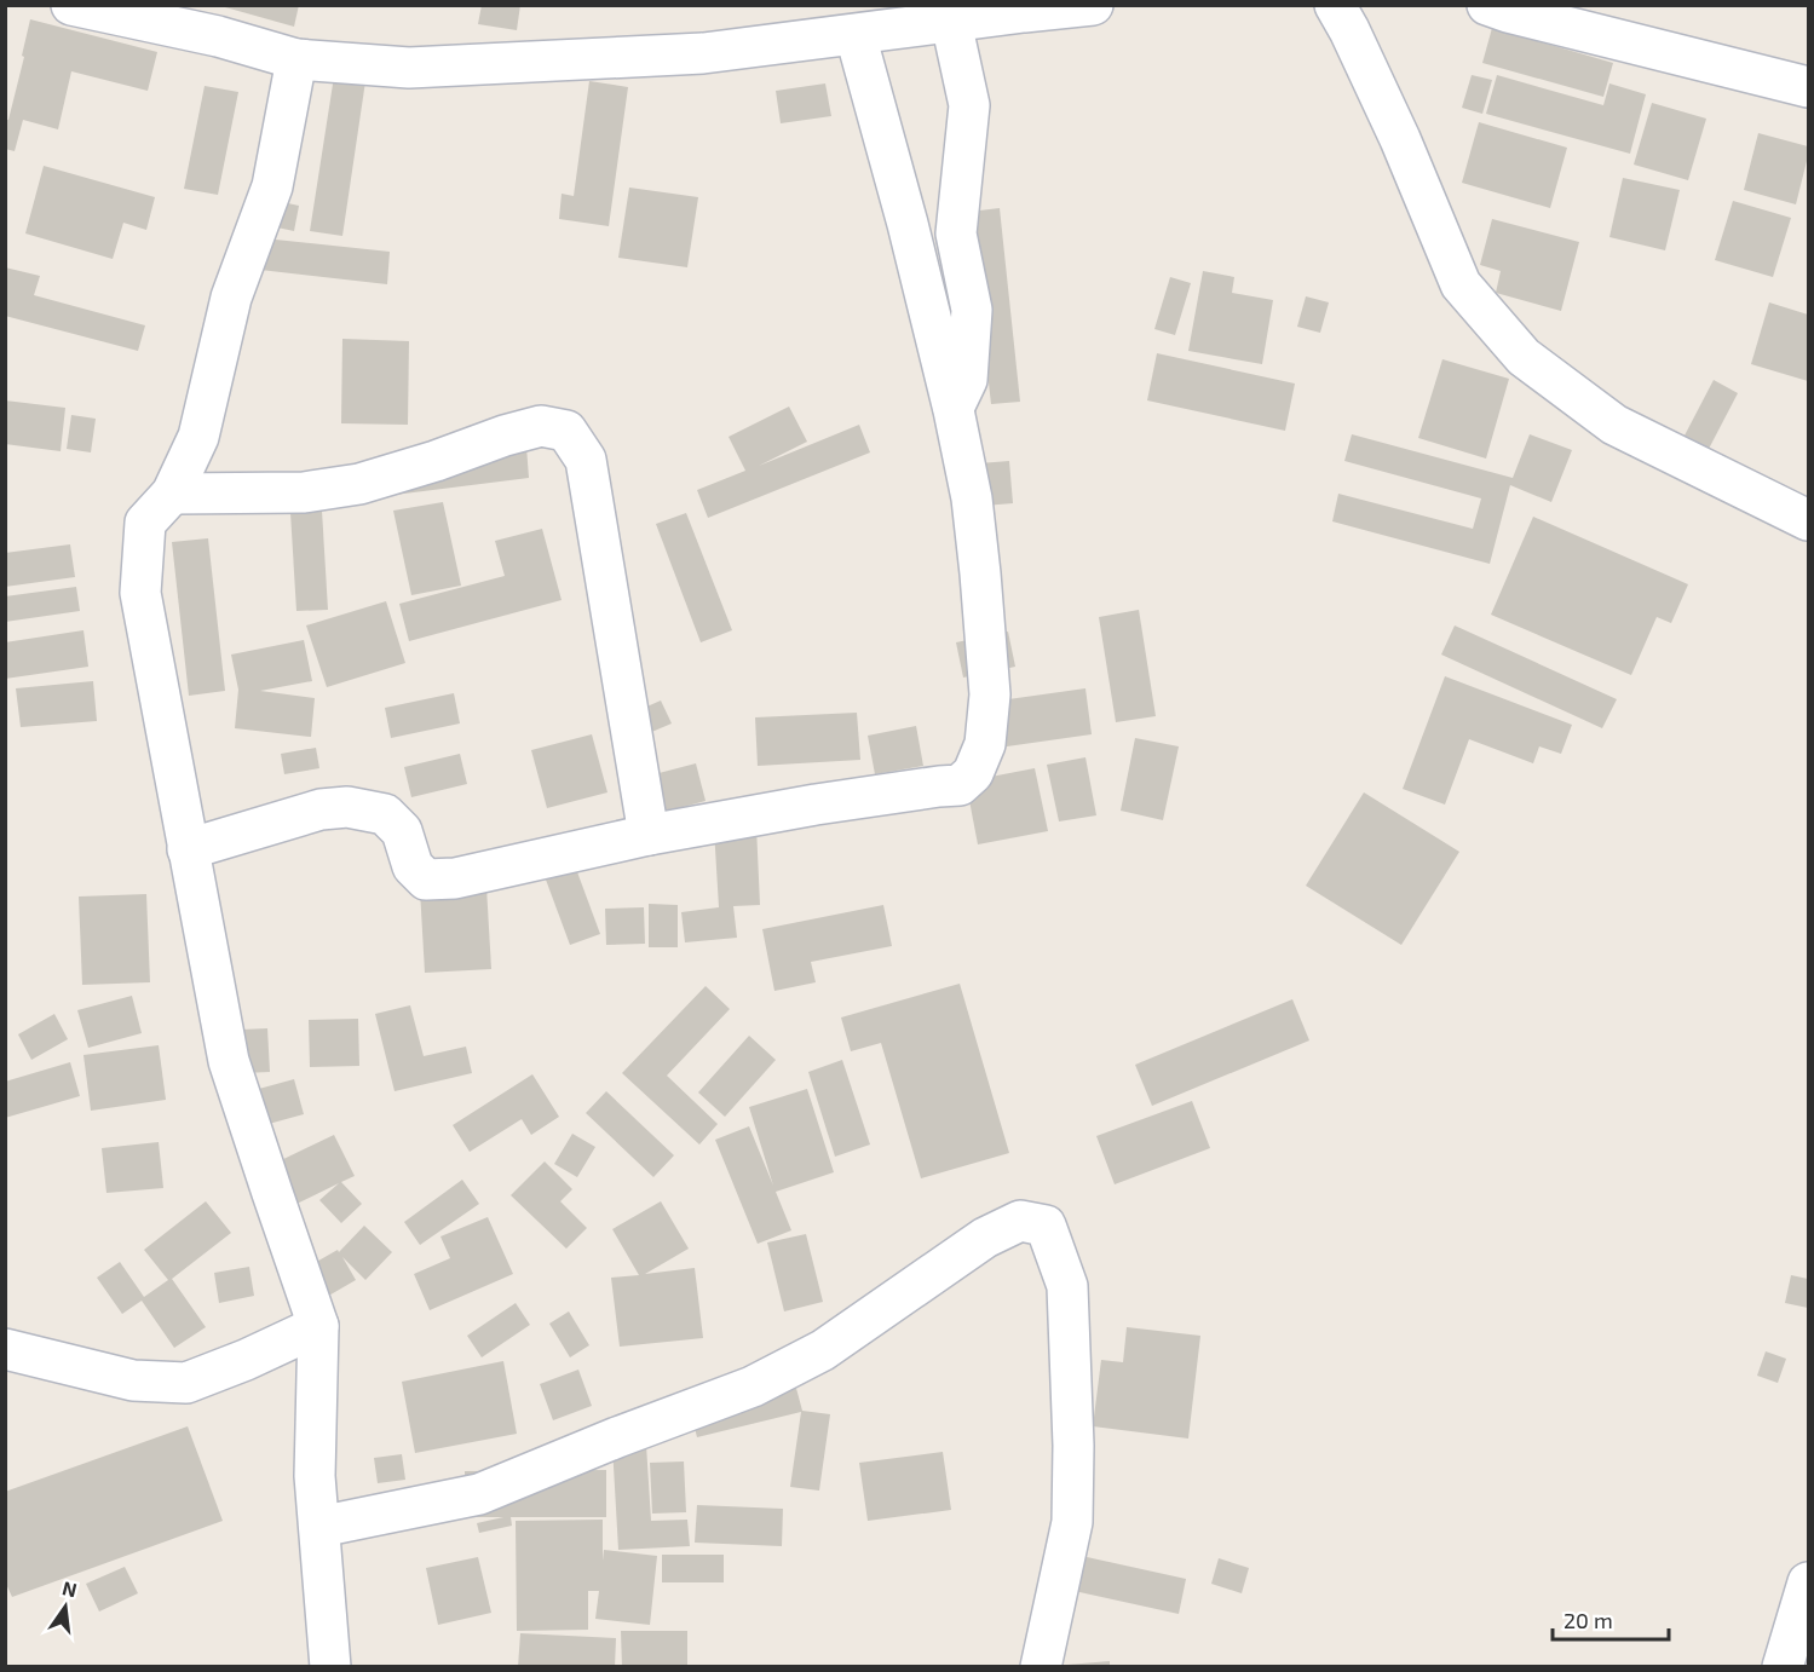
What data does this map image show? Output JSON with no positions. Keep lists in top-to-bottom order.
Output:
{
  "scale_bar": "20 m",
  "north": "top"
}
